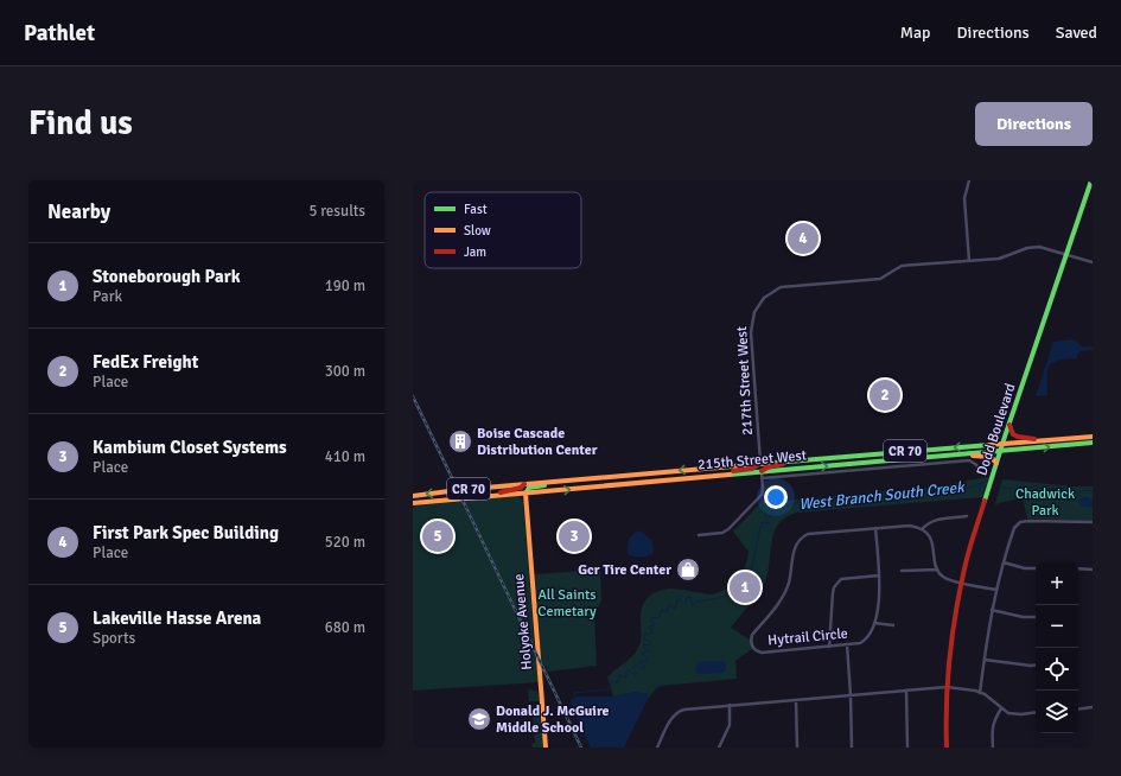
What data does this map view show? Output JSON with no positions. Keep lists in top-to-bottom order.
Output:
{
  "streets": {
    "main road": [
      "Dodd Boulevard",
      "CR 70",
      "215th Street West",
      "Holyoke Avenue"
    ],
    "street": ["217th Street West", "Hytrail Circle"]
  },
  "crossings": [
    ["217th Street West", "Dodd Boulevard"],
    ["217th Street West", "215th Street West"],
    ["Dodd Boulevard", "215th Street West"],
    ["215th Street West", "Holyoke Avenue"]
  ],
  "water": ["West Branch South Creek"],
  "parks": ["Chadwick Park", "All Saints Cemetary"],
  "places": {
    "building": ["Boise Cascade Distribution Center"],
    "shop": ["Gcr Tire Center"],
    "school or university": ["Donald J. McGuire Middle School"]
  },
  "legend": ["Fast", "Slow", "Jam"],
  "page": {
    "header": "Pathlet",
    "nav": ["Map", "Directions", "Saved"],
    "buttons": "Directions",
    "title": "Find us",
    "heading": ["Nearby", "5 results"],
    "pins": [
      "4",
      "2",
      "3",
      "5",
      "1"
    ],
    "list": [
      {
        "mark": "1",
        "name": "Stoneborough Park",
        "note": "Park",
        "value": "190 m"
      },
      {
        "mark": "2",
        "name": "FedEx Freight",
        "note": "Place",
        "value": "300 m"
      },
      {
        "mark": "3",
        "name": "Kambium Closet Systems",
        "note": "Place",
        "value": "410 m"
      },
      {
        "mark": "4",
        "name": "First Park Spec Building",
        "note": "Place",
        "value": "520 m"
      },
      {
        "mark": "5",
        "name": "Lakeville Hasse Arena",
        "note": "Sports",
        "value": "680 m"
      }
    ],
    "map_buttons": ["+", "−"]
  }
}
